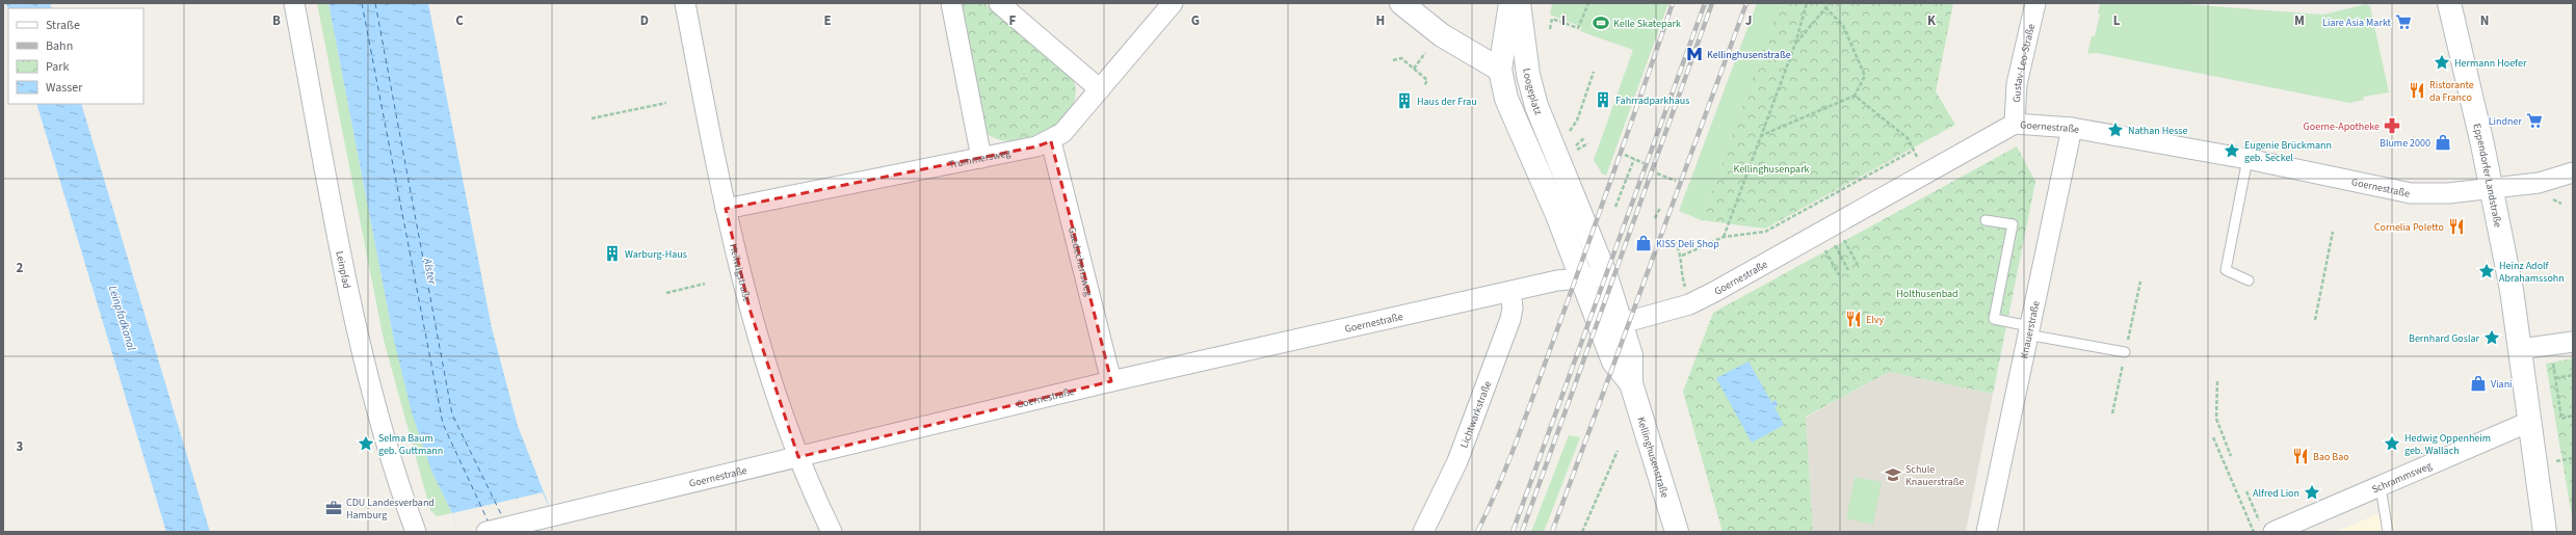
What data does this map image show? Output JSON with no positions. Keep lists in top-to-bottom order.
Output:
{
  "streets": {
    "street": [
      "Gustav-Leo-Straße",
      "Loogeplatz",
      "Goernestraße",
      "Trummersweg",
      "Eppendorfer Landstraße",
      "Gaedechensweg",
      "Leinpfad",
      "Heilwigstraße",
      "Knauerstraße",
      "Lichtwarkstraße",
      "Kellinghusenstraße",
      "Schrammsweg"
    ]
  },
  "crossings": [
    ["Gustav-Leo-Straße", "Goernestraße"],
    ["Loogeplatz", "Goernestraße"],
    ["Loogeplatz", "Kellinghusenstraße"],
    ["Goernestraße", "Eppendorfer Landstraße"],
    ["Goernestraße", "Gaedechensweg"],
    ["Goernestraße", "Heilwigstraße"],
    ["Goernestraße", "Knauerstraße"],
    ["Goernestraße", "Lichtwarkstraße"],
    ["Goernestraße", "Kellinghusenstraße"],
    ["Trummersweg", "Gaedechensweg"],
    ["Trummersweg", "Heilwigstraße"],
    ["Eppendorfer Landstraße", "Schrammsweg"]
  ],
  "water": ["Alster", "Leinpfadkanal"],
  "parks": ["Kellinghusenpark", "Holthusenbad"],
  "places": {
    "supermarket": ["Liare Asia Markt", "Lindner"],
    "sports": ["Kelle Skatepark"],
    "metro station": ["Kellinghusenstraße"],
    "place": [
      "Hermann Hoefer",
      "Nathan Hesse",
      "Eugenie Brückmann geb. Seckel",
      "Heinz Adolf Abrahamssohn",
      "Bernhard Goslar",
      "Selma Baum geb. Guttmann",
      "Hedwig Oppenheim geb. Wallach",
      "Alfred Lion"
    ],
    "restaurant": [
      "Ristorante da Franco",
      "Cornelia Poletto",
      "Elvy",
      "Bao Bao"
    ],
    "building": ["Fahrradparkhaus", "Haus der Frau", "Warburg-Haus"],
    "pharmacy": ["Goerne-Apotheke"],
    "shop": ["Blume 2000", "KISS Deli Shop", "Viani"],
    "school or university": ["Schule Knauerstraße"],
    "office": ["CDU Landesverband Hamburg"]
  },
  "legend": [
    "Straße",
    "Bahn",
    "Park",
    "Wasser"
  ],
  "grid": {
    "columns": [
      "B",
      "C",
      "D",
      "E",
      "F",
      "G",
      "H",
      "I",
      "J",
      "K",
      "L",
      "M",
      "N"
    ],
    "rows": ["2", "3"]
  }
}
